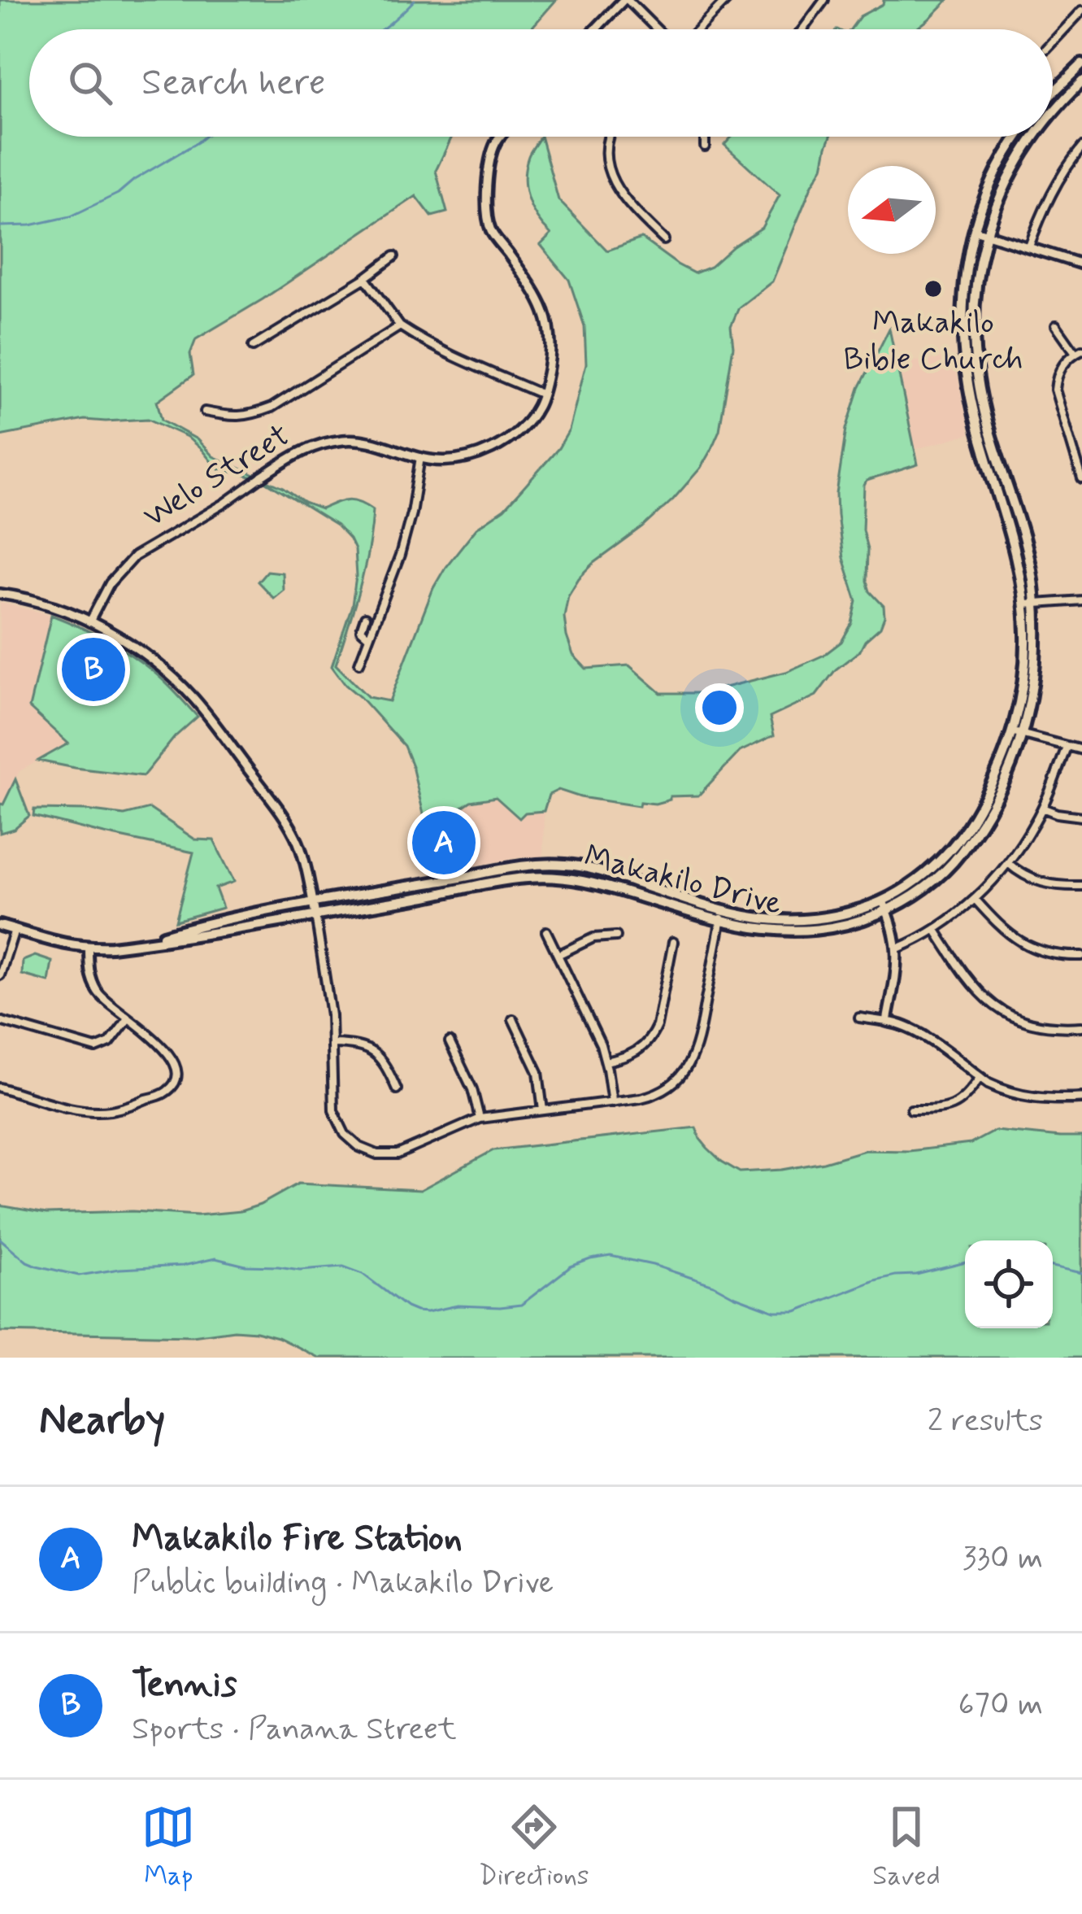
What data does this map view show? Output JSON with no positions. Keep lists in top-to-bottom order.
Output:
{
  "streets": {
    "main road": ["Makakilo Drive"],
    "street": ["Welo Street"]
  },
  "places": ["Makakilo Bible Church"],
  "north": "left",
  "page": {
    "search": "Search here",
    "pins": ["B", "A"],
    "heading": ["Nearby", "2 results"],
    "list": [
      {
        "mark": "A",
        "name": "Makakilo Fire Station",
        "note": "Public building · Makakilo Drive",
        "value": "330 m"
      },
      {
        "mark": "B",
        "name": "Tennis",
        "note": "Sports · Panana Street",
        "value": "670 m"
      }
    ],
    "nav": ["Map", "Directions", "Saved"]
  }
}
